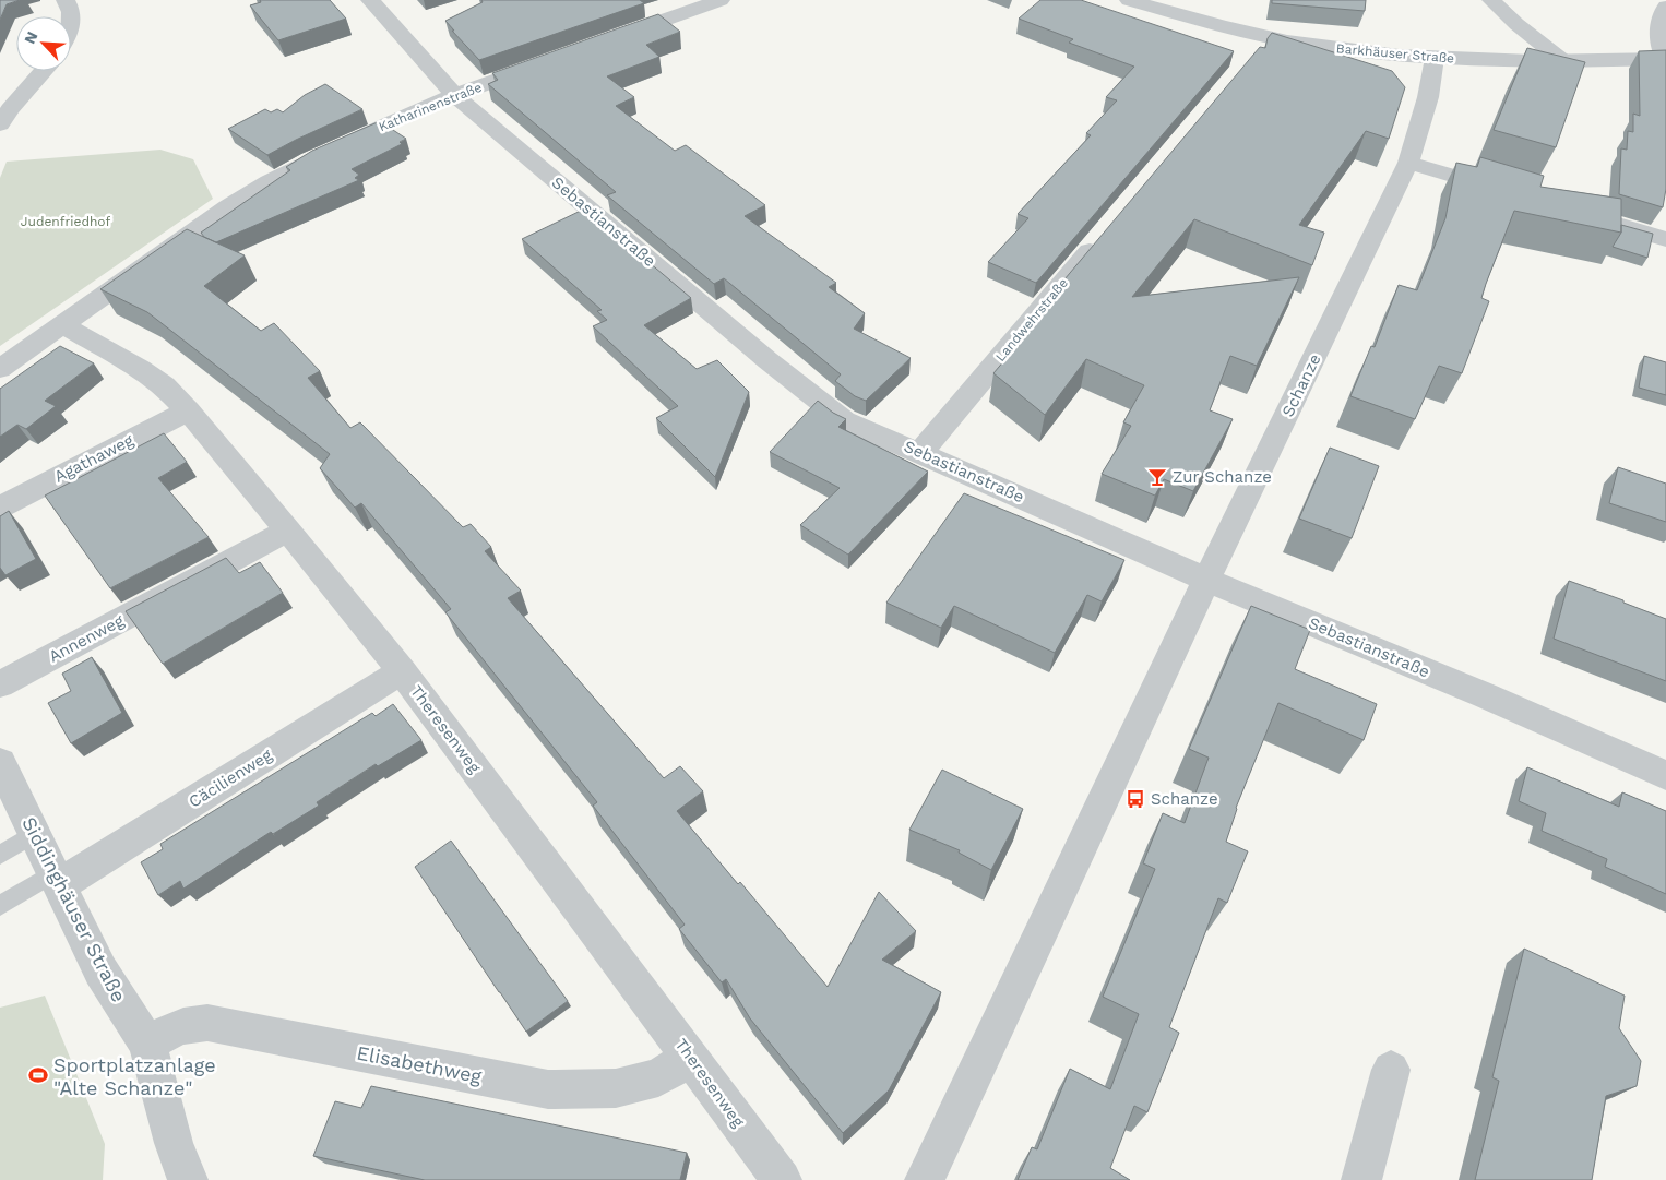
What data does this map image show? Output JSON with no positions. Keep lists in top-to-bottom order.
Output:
{
  "streets": {
    "street": [
      "Barkhäuser Straße",
      "Katharinenstraße",
      "Sebastianstraße",
      "Landwehrstraße",
      "Schanze",
      "Agathaweg",
      "Annenweg",
      "Theresenweg",
      "Cäcilienweg",
      "Siddinghäuser Straße",
      "Elisabethweg"
    ]
  },
  "crossings": [
    ["Barkhäuser Straße", "Schanze"],
    ["Katharinenstraße", "Sebastianstraße"],
    ["Katharinenstraße", "Theresenweg"],
    ["Sebastianstraße", "Landwehrstraße"],
    ["Sebastianstraße", "Schanze"],
    ["Agathaweg", "Theresenweg"],
    ["Annenweg", "Theresenweg"],
    ["Theresenweg", "Cäcilienweg"],
    ["Theresenweg", "Elisabethweg"],
    ["Cäcilienweg", "Siddinghäuser Straße"],
    ["Siddinghäuser Straße", "Elisabethweg"]
  ],
  "parks": ["Judenfriedhof"],
  "places": {
    "bar": ["Zur Schanze"],
    "bus stop": ["Schanze"],
    "sports": ["Sportplatzanlage \"Alte Schanze\""]
  },
  "north": "top left"
}
